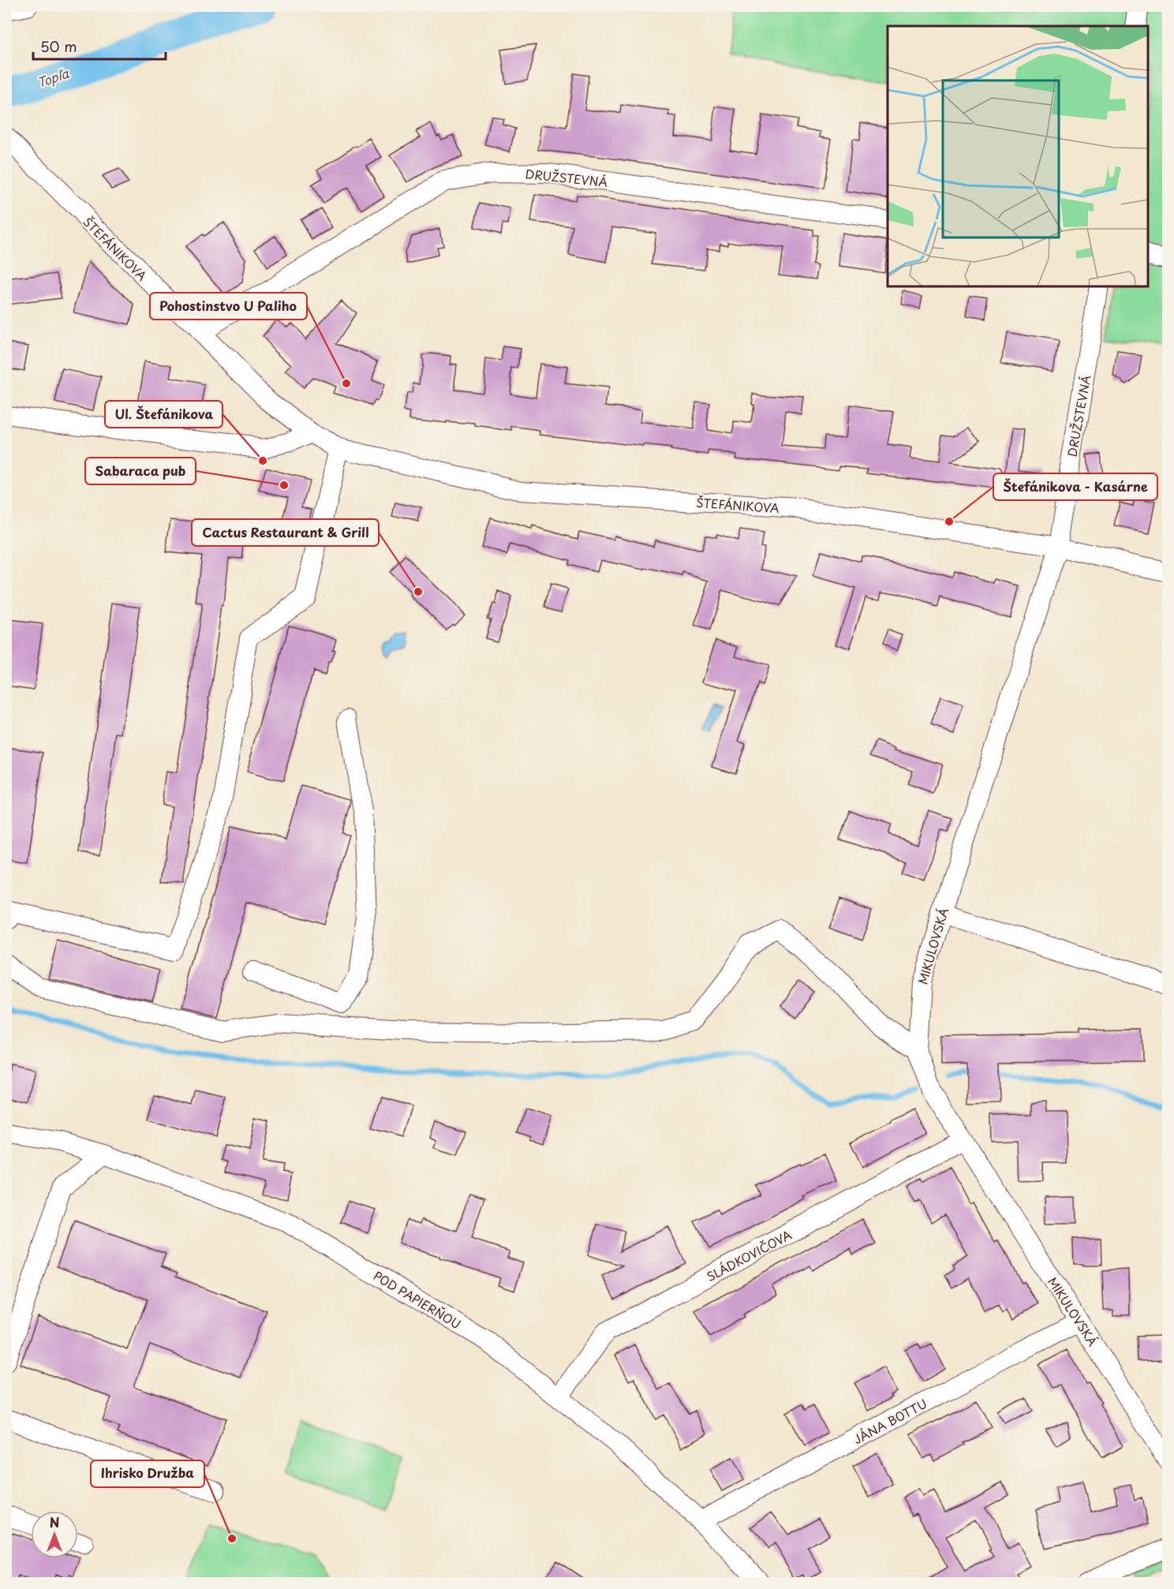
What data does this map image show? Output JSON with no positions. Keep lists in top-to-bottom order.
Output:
{
  "streets": {
    "street": [
      "DRUŽSTEVNÁ",
      "ŠTEFÁNIKOVA",
      "MIKULOVSKÁ",
      "SLÁDKOVIČOVA",
      "POD PAPIERŇOU",
      "JÁNA BOTTU"
    ]
  },
  "crossings": [
    ["DRUŽSTEVNÁ", "ŠTEFÁNIKOVA"],
    ["DRUŽSTEVNÁ", "MIKULOVSKÁ"],
    ["ŠTEFÁNIKOVA", "MIKULOVSKÁ"],
    ["MIKULOVSKÁ", "SLÁDKOVIČOVA"],
    ["MIKULOVSKÁ", "JÁNA BOTTU"],
    ["SLÁDKOVIČOVA", "POD PAPIERŇOU"],
    ["POD PAPIERŇOU", "JÁNA BOTTU"]
  ],
  "water": ["Topľa"],
  "places": [
    "Pohostinstvo U Paliho",
    "Ul. Štefánikova",
    "Sabaraca pub",
    "Štefánikova - Kasárne",
    "Cactus Restaurant & Grill",
    "Ihrisko Družba"
  ],
  "scale_bar": "50 m",
  "north": "top"
}
